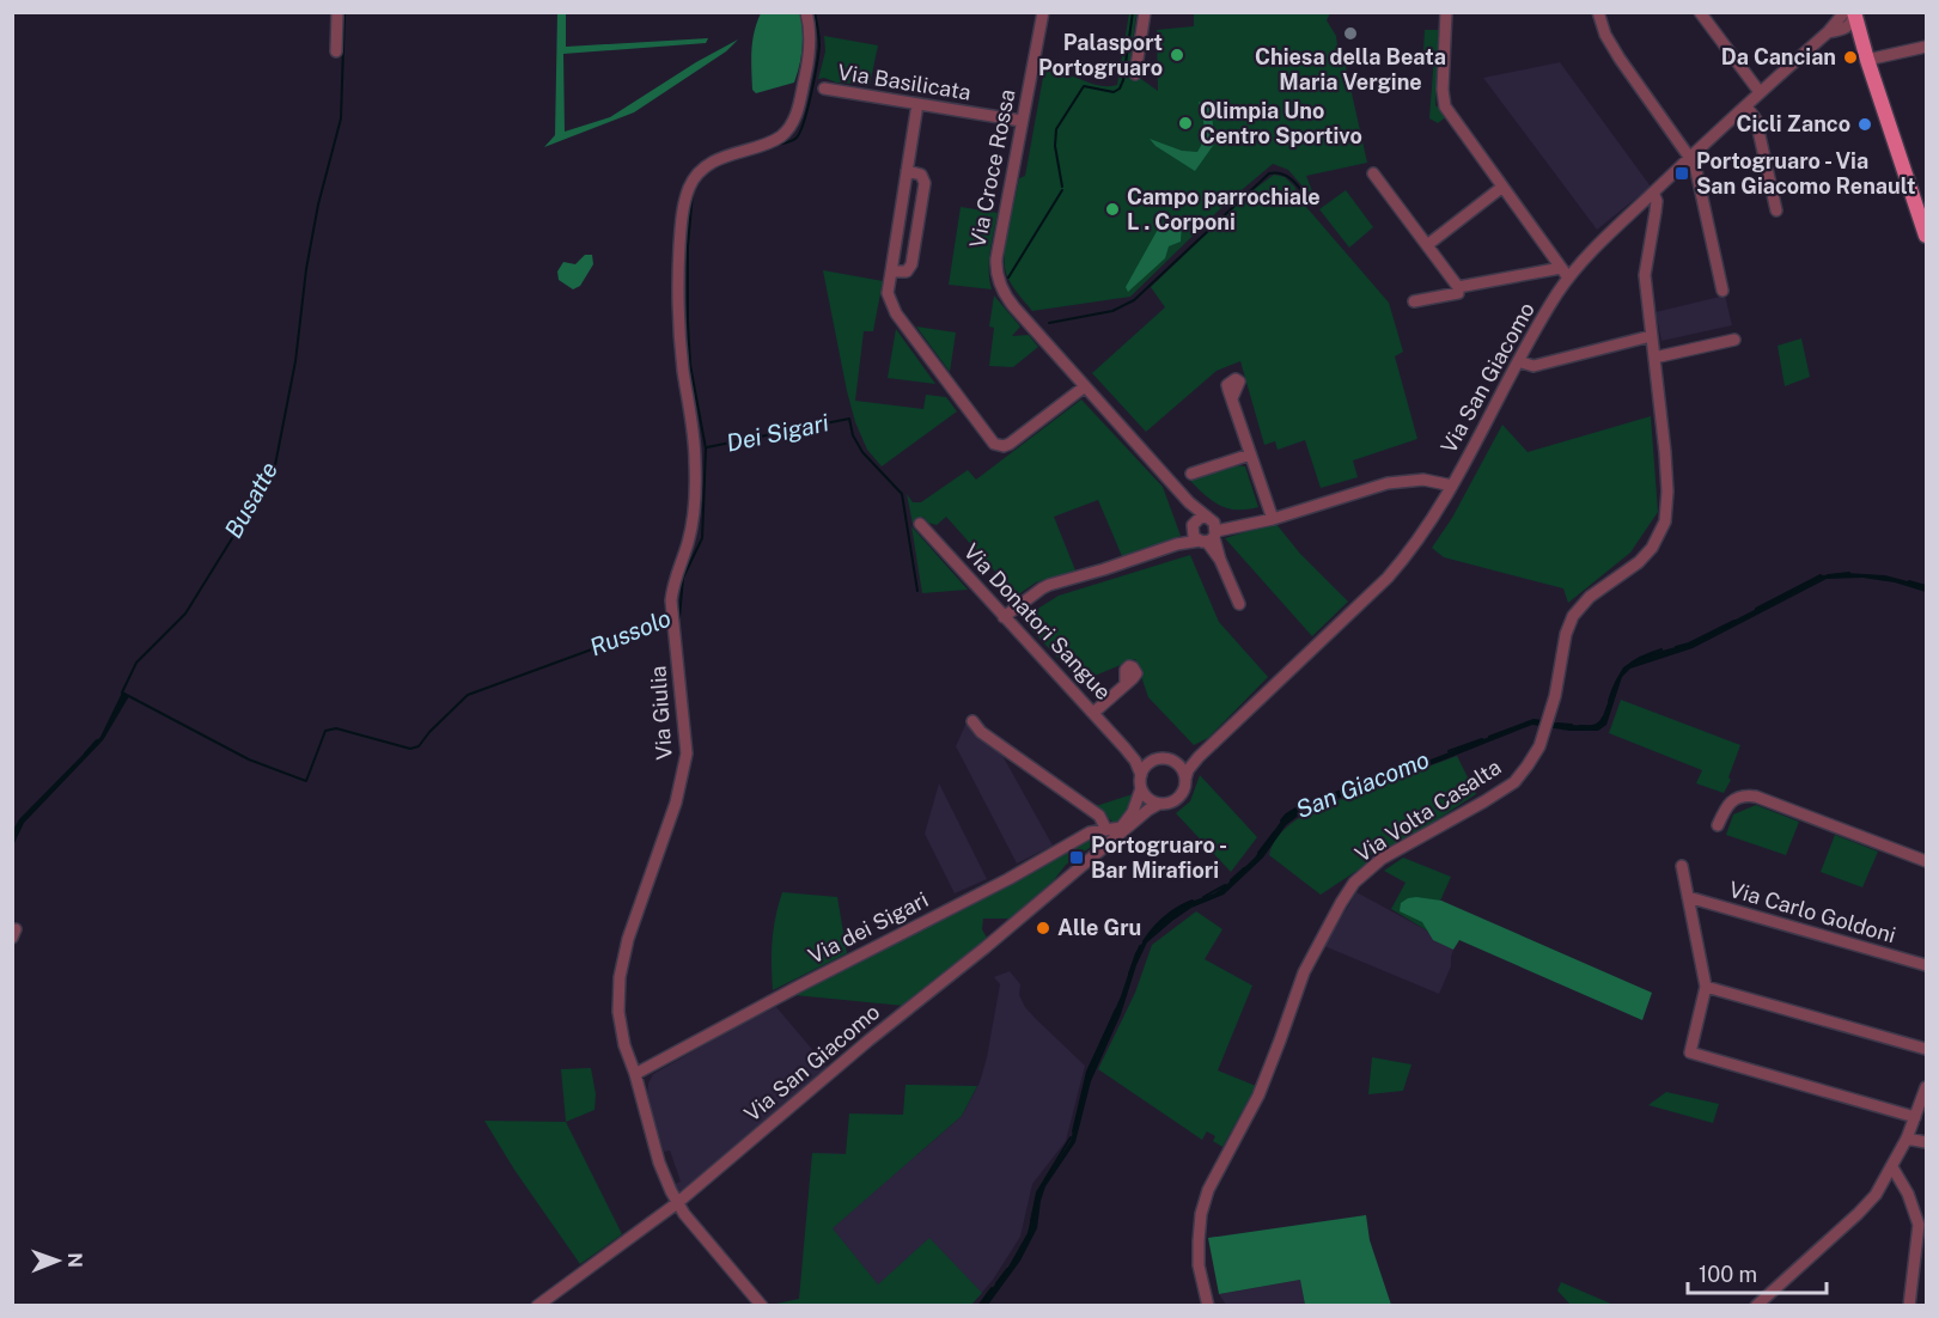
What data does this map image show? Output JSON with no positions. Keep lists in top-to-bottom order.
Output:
{
  "streets": {
    "street": [
      "Via Basilicata",
      "Via Croce Rossa",
      "Via San Giacomo",
      "Via Donatori Sangue",
      "Via Giulia",
      "Via Volta Casalta",
      "Via Carlo Goldoni",
      "Via dei Sigari"
    ]
  },
  "crossings": [
    ["Via Basilicata", "Via Croce Rossa"],
    ["Via San Giacomo", "Via Donatori Sangue"],
    ["Via San Giacomo", "Via Giulia"],
    ["Via San Giacomo", "Via Volta Casalta"],
    ["Via San Giacomo", "Via dei Sigari"],
    ["Via Giulia", "Via dei Sigari"]
  ],
  "water": [
    "Dei Sigari",
    "Busatte",
    "Russolo",
    "San Giacomo"
  ],
  "places": {
    "other": [
      "Chiesa della Beata Maria Vergine",
      "Palasport Portogruaro",
      "Da Cancian",
      "Olimpia Uno Centro Sportivo",
      "Cicli Zanco",
      "Campo parrochiale L . Corponi",
      "Alle Gru"
    ],
    "transit": ["Portogruaro - Via San Giacomo Renault", "Portogruaro - Bar Mirafiori"]
  },
  "scale_bar": "100 m",
  "north": "right"
}
